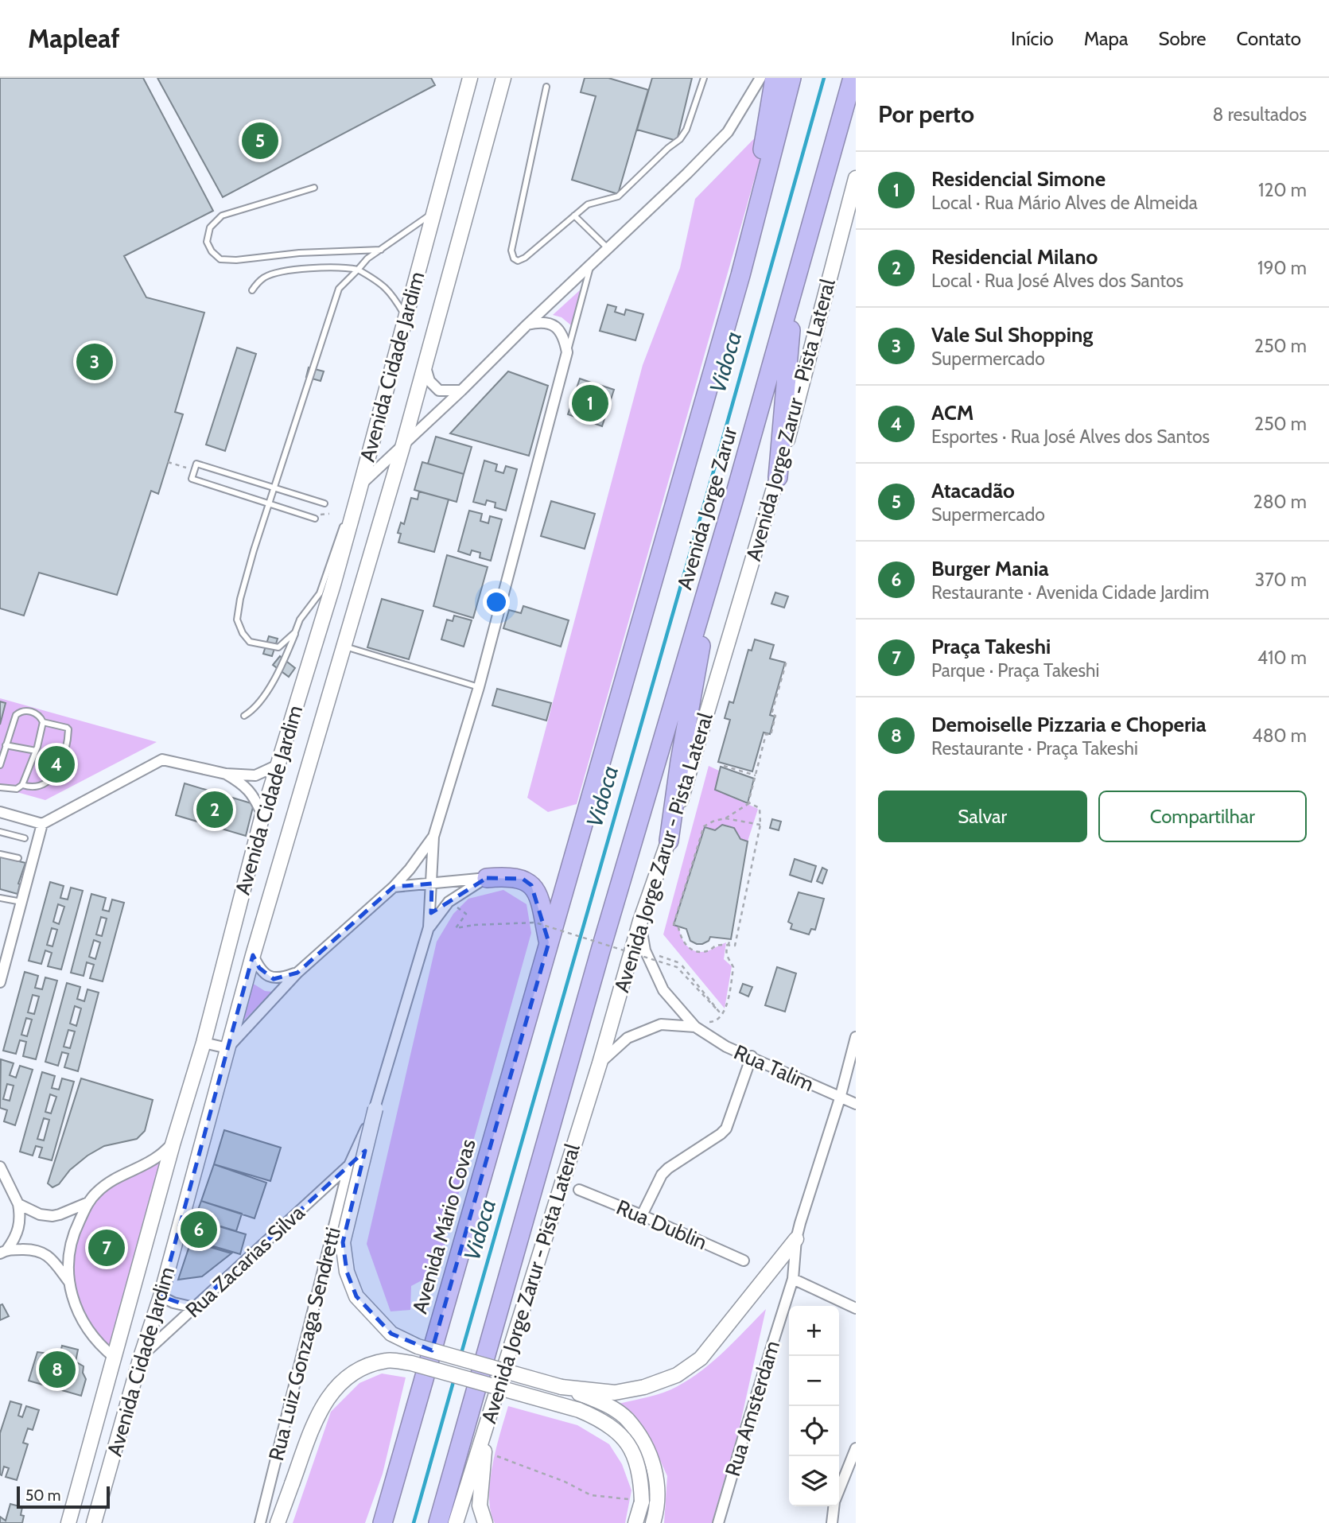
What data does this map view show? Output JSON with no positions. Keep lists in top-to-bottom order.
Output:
{
  "streets": {
    "highway": ["Avenida Jorge Zarur", "Avenida Mário Covas"],
    "main road": ["Avenida Cidade Jardim", "Avenida Jorge Zarur - Pista Lateral"],
    "street": [
      "Rua Talim",
      "Rua Dublin",
      "Rua Zacarias Silva",
      "Rua Luiz Gonzaga Sendretti",
      "Rua Amsterdam"
    ]
  },
  "crossings": [
    ["Avenida Cidade Jardim", "Rua Zacarias Silva"],
    ["Avenida Jorge Zarur - Pista Lateral", "Rua Talim"],
    ["Avenida Jorge Zarur", "Avenida Mário Covas"],
    ["Rua Talim", "Rua Amsterdam"],
    ["Rua Zacarias Silva", "Rua Luiz Gonzaga Sendretti"]
  ],
  "water": ["Vidoca"],
  "scale_bar": "50 m",
  "page": {
    "header": "Mapleaf",
    "nav": [
      "Início",
      "Mapa",
      "Sobre",
      "Contato"
    ],
    "heading": ["Por perto", "8 resultados"],
    "pins": [
      "5",
      "3",
      "1",
      "4",
      "2",
      "6",
      "7",
      "8"
    ],
    "list": [
      {
        "mark": "1",
        "name": "Residencial Simone",
        "note": "Local · Rua Mário Alves de Almeida",
        "value": "120 m"
      },
      {
        "mark": "2",
        "name": "Residencial Milano",
        "note": "Local · Rua José Alves dos Santos",
        "value": "190 m"
      },
      {
        "mark": "3",
        "name": "Vale Sul Shopping",
        "note": "Supermercado",
        "value": "250 m"
      },
      {
        "mark": "4",
        "name": "ACM",
        "note": "Esportes · Rua José Alves dos Santos",
        "value": "250 m"
      },
      {
        "mark": "5",
        "name": "Atacadão",
        "note": "Supermercado",
        "value": "280 m"
      },
      {
        "mark": "6",
        "name": "Burger Mania",
        "note": "Restaurante · Avenida Cidade Jardim",
        "value": "370 m"
      },
      {
        "mark": "7",
        "name": "Praça Takeshi",
        "note": "Parque · Praça Takeshi",
        "value": "410 m"
      },
      {
        "mark": "8",
        "name": "Demoiselle Pizzaria e Choperia",
        "note": "Restaurante · Praça Takeshi",
        "value": "480 m"
      }
    ],
    "buttons": ["Salvar", "Compartilhar"],
    "map_buttons": ["+", "−"],
    "scale": "50 m"
  }
}
